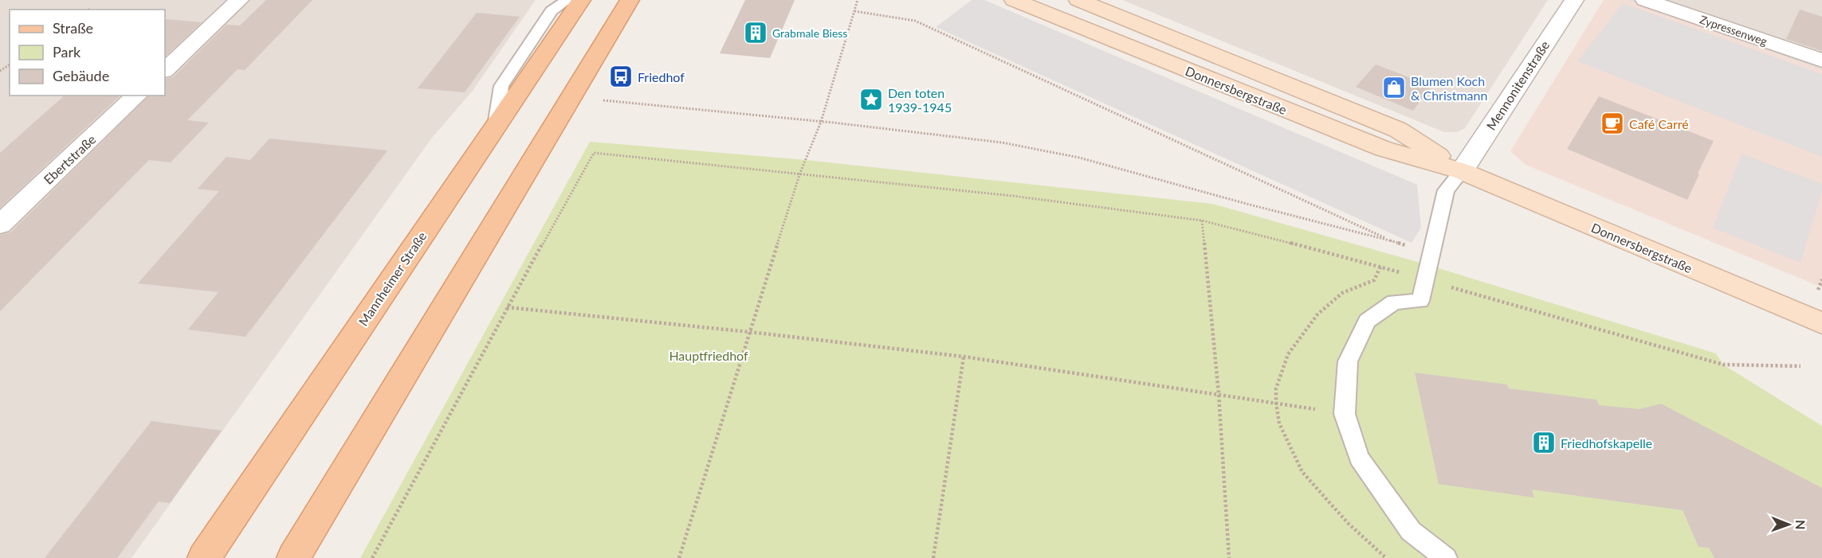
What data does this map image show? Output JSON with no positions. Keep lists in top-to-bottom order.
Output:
{
  "streets": {
    "main road": ["Donnersbergstraße", "Mannheimer Straße"],
    "street": ["Zypressenweg", "Mennonitenstraße", "Ebertstraße"]
  },
  "crossings": [
    ["Mennonitenstraße", "Donnersbergstraße"]
  ],
  "parks": ["Hauptfriedhof"],
  "places": {
    "building": ["Grabmale Biess", "Friedhofskapelle"],
    "bus stop": ["Friedhof"],
    "shop": ["Blumen Koch & Christmann"],
    "place": ["Den toten 1939-1945"],
    "cafe": ["Café Carré"]
  },
  "legend": ["Straße", "Park", "Gebäude"],
  "north": "right"
}
